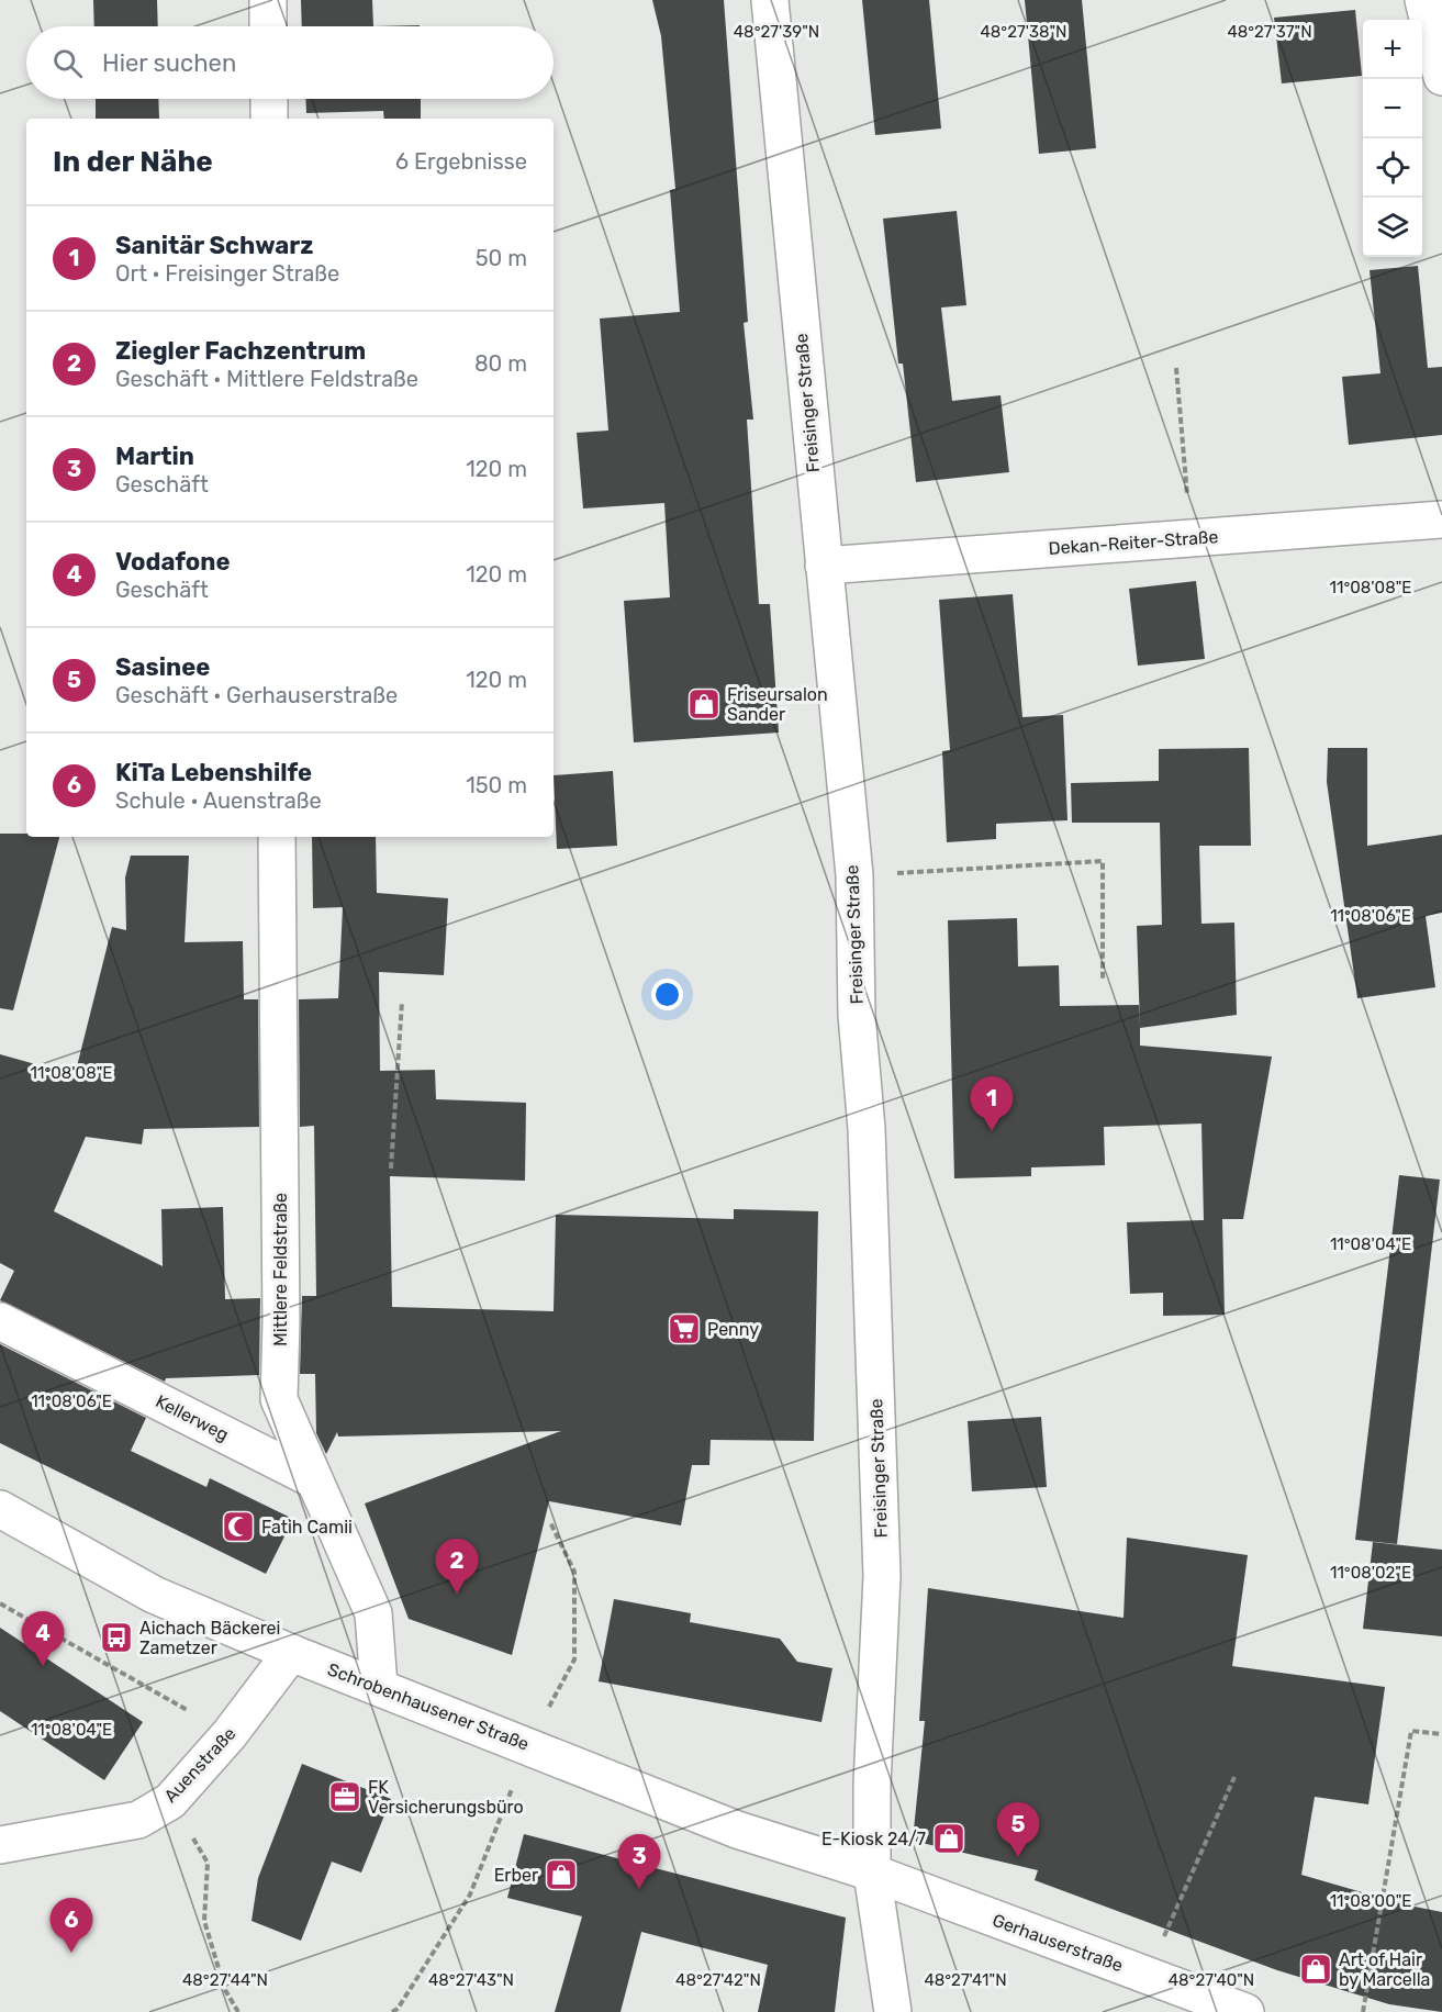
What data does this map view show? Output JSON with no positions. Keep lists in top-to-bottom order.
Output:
{
  "streets": {
    "main road": [
      "Freisinger Straße",
      "Dekan-Reiter-Straße",
      "Mittlere Feldstraße",
      "Kellerweg",
      "Schrobenhausener Straße",
      "Auenstraße",
      "Gerhauserstraße"
    ]
  },
  "crossings": [
    ["Freisinger Straße", "Dekan-Reiter-Straße"],
    ["Freisinger Straße", "Schrobenhausener Straße"],
    ["Freisinger Straße", "Gerhauserstraße"],
    ["Mittlere Feldstraße", "Kellerweg"],
    ["Mittlere Feldstraße", "Schrobenhausener Straße"],
    ["Schrobenhausener Straße", "Auenstraße"],
    ["Schrobenhausener Straße", "Gerhauserstraße"]
  ],
  "places": {
    "shop": [
      "Friseursalon Sander",
      "E-Kiosk 24/7",
      "Erber",
      "Art of Hair by Marcella"
    ],
    "supermarket": ["Penny"],
    "mosque": ["Fatih Camii"],
    "bus stop": ["Aichach Bäckerei Zametzer"],
    "office": ["FK Versicherungsbüro"]
  },
  "page": {
    "map_buttons": ["+", "−"],
    "search": "Hier suchen",
    "heading": ["In der Nähe", "6 Ergebnisse"],
    "list": [
      {
        "mark": "1",
        "name": "Sanitär Schwarz",
        "note": "Ort · Freisinger Straße",
        "value": "50 m"
      },
      {
        "mark": "2",
        "name": "Ziegler Fachzentrum",
        "note": "Geschäft · Mittlere Feldstraße",
        "value": "80 m"
      },
      {
        "mark": "3",
        "name": "Martin",
        "note": "Geschäft",
        "value": "120 m"
      },
      {
        "mark": "4",
        "name": "Vodafone",
        "note": "Geschäft",
        "value": "120 m"
      },
      {
        "mark": "5",
        "name": "Sasinee",
        "note": "Geschäft · Gerhauserstraße",
        "value": "120 m"
      },
      {
        "mark": "6",
        "name": "KiTa Lebenshilfe",
        "note": "Schule · Auenstraße",
        "value": "150 m"
      }
    ],
    "pins": [
      "1",
      "2",
      "4",
      "5",
      "3",
      "6"
    ]
  },
  "coordinates": [
    "48°27'39\"N",
    "48°27'38\"N",
    "48°27'37\"N",
    "11°08'08\"E",
    "11°08'06\"E",
    "11°08'04\"E",
    "11°08'02\"E",
    "11°08'00\"E",
    "48°27'44\"N",
    "48°27'43\"N",
    "48°27'42\"N",
    "48°27'41\"N",
    "48°27'40\"N"
  ]
}
